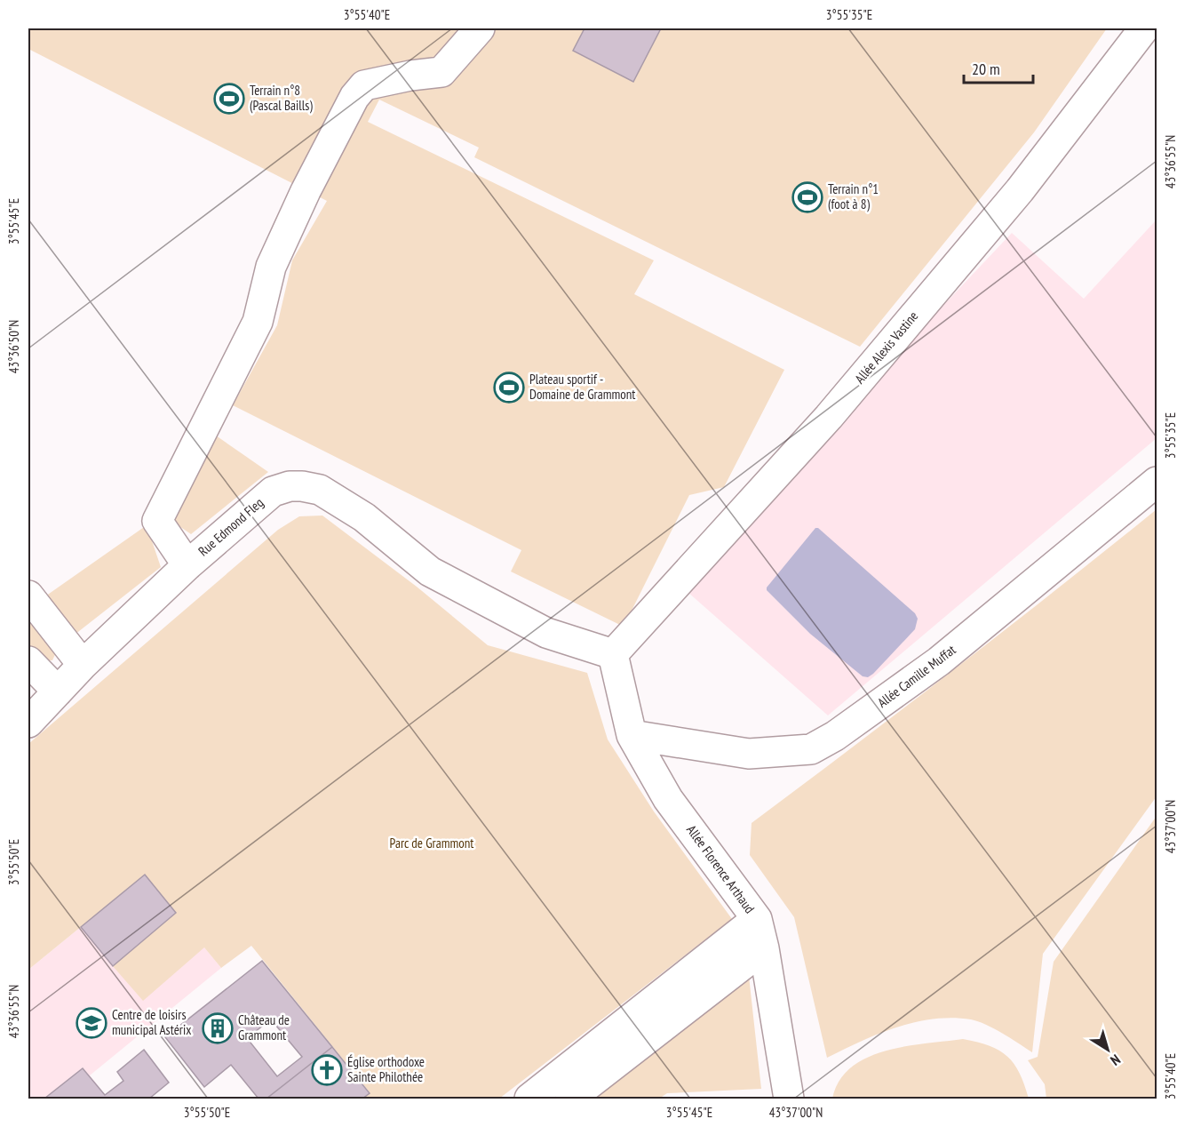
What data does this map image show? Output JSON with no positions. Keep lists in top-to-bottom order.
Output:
{
  "streets": {
    "street": [
      "Allée Alexis Vastine",
      "Rue Edmond Fleg",
      "Allée Camille Muffat",
      "Allée Florence Arthaud"
    ]
  },
  "crossings": [
    ["Allée Alexis Vastine", "Rue Edmond Fleg"],
    ["Allée Alexis Vastine", "Allée Florence Arthaud"],
    ["Rue Edmond Fleg", "Allée Florence Arthaud"],
    ["Allée Camille Muffat", "Allée Florence Arthaud"]
  ],
  "parks": ["Parc de Grammont"],
  "places": {
    "sports": ["Terrain n°8 (Pascal Baills)", "Terrain n°1 (foot à 8)", "Plateau sportif - Domaine de Grammont"],
    "school or university": ["Centre de loisirs municipal Astérix"],
    "building": ["Château de Grammont"],
    "church": ["Église orthodoxe Sainte Philothée"]
  },
  "scale_bar": "20 m",
  "north": "bottom right",
  "coordinates": [
    "3°55'40\"E",
    "3°55'35\"E",
    "43°36'55\"N",
    "3°55'45\"E",
    "43°36'50\"N",
    "43°37'00\"N",
    "3°55'50\"E"
  ]
}
